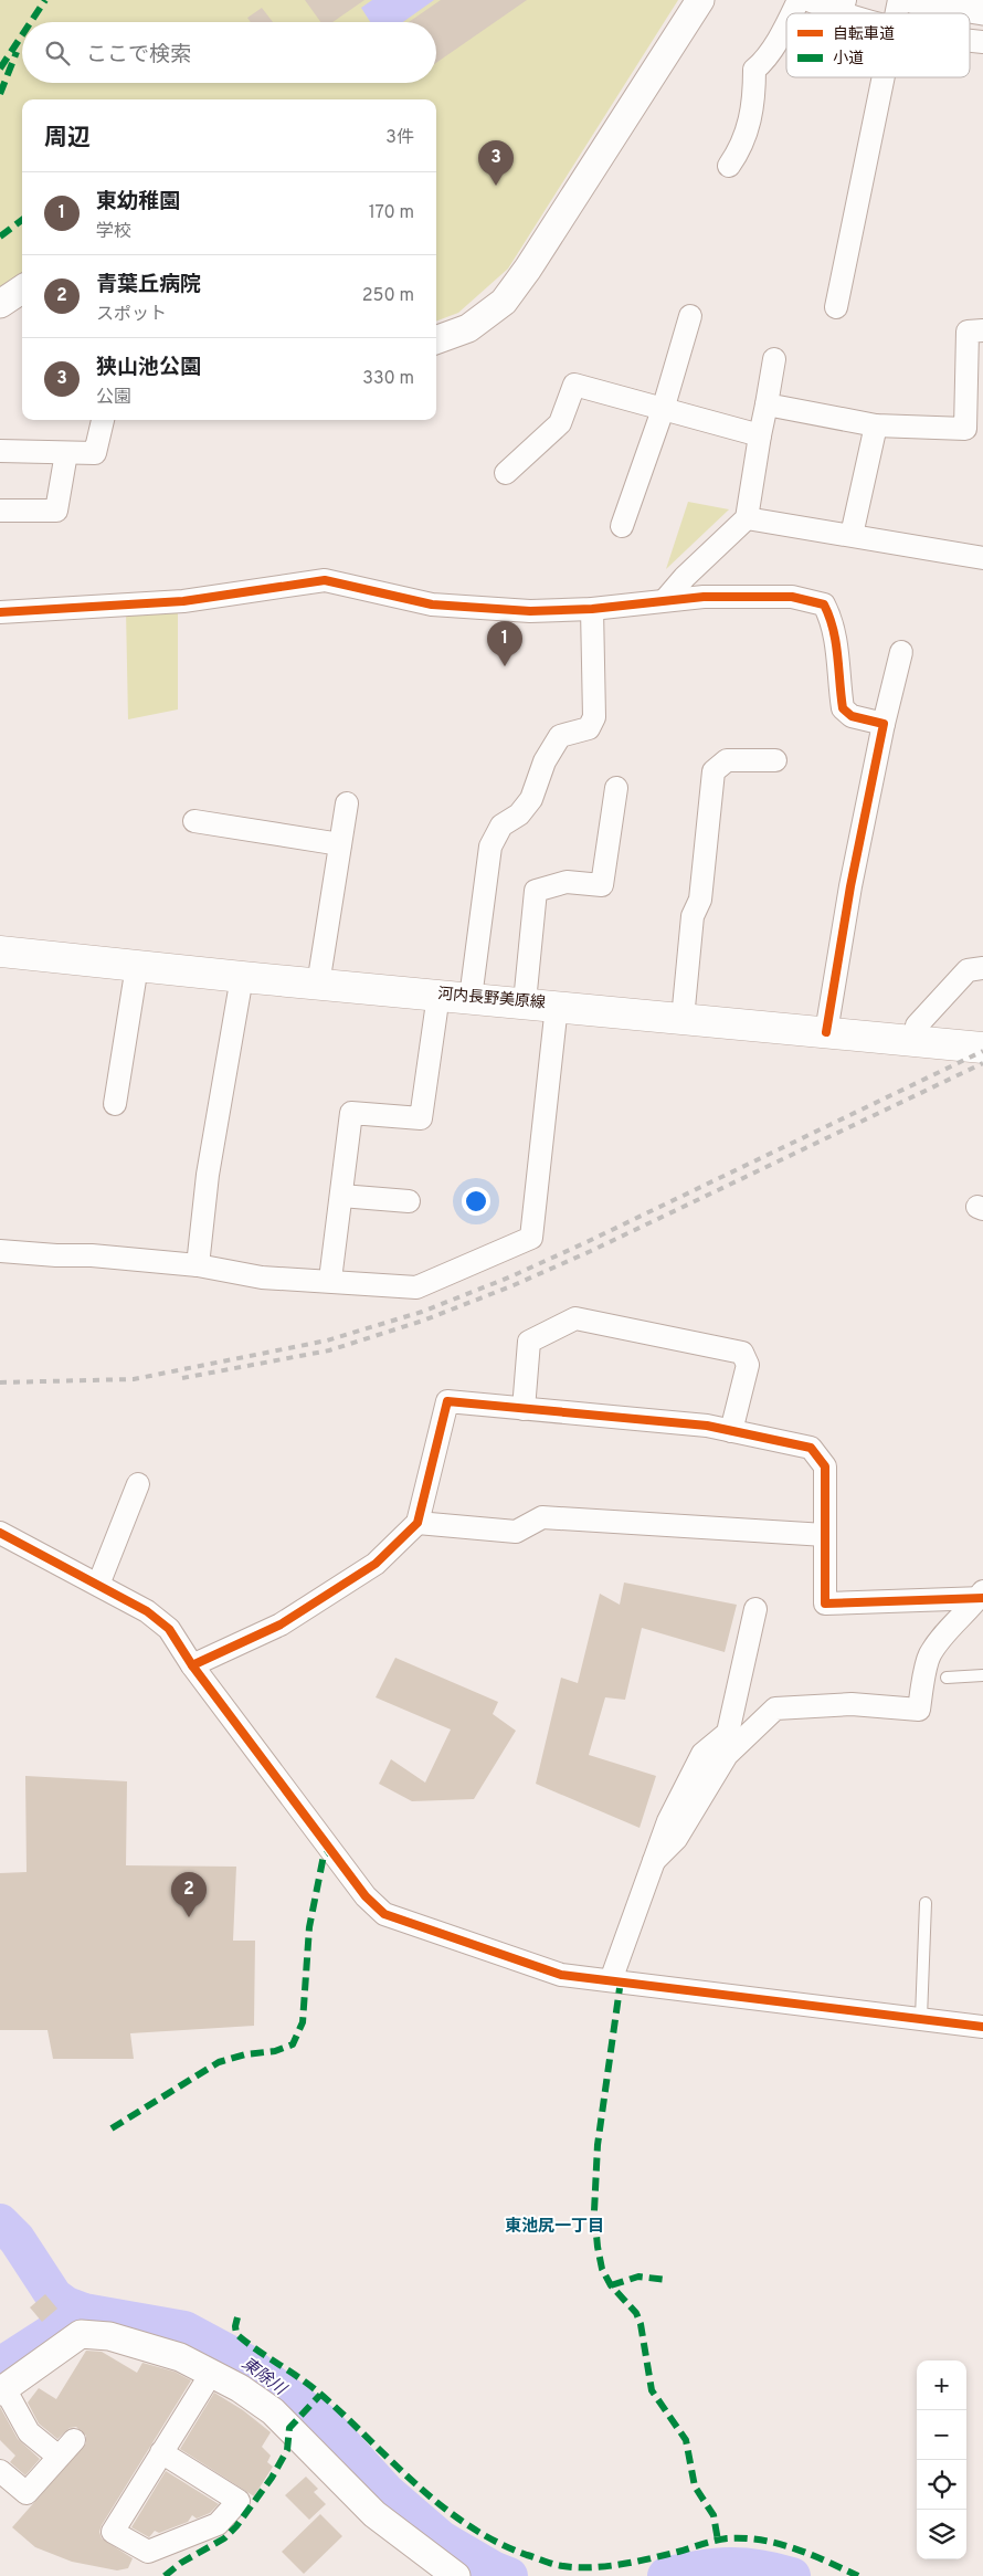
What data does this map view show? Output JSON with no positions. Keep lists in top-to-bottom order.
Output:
{
  "streets": {
    "main road": ["河内長野美原線"]
  },
  "districts": ["東池尻一丁目"],
  "water": ["東除川"],
  "legend": ["自転車道", "小道"],
  "page": {
    "search": "ここで検索",
    "heading": ["周辺", "3件"],
    "pins": ["3", "1", "2"],
    "list": [
      {
        "mark": "1",
        "name": "東幼稚園",
        "note": "学校",
        "value": "170 m"
      },
      {
        "mark": "2",
        "name": "青葉丘病院",
        "note": "スポット",
        "value": "250 m"
      },
      {
        "mark": "3",
        "name": "狭山池公園",
        "note": "公園",
        "value": "330 m"
      }
    ],
    "map_buttons": ["+", "−"]
  }
}
